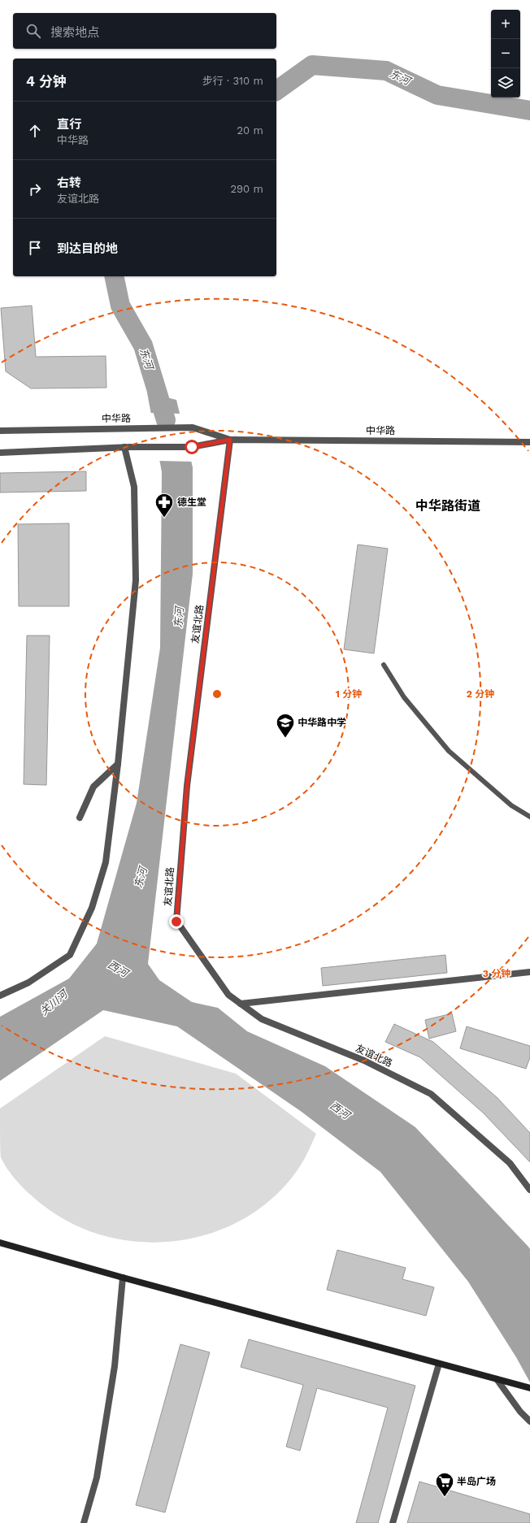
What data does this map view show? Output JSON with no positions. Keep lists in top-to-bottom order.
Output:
{
  "streets": {
    "street": ["中华路", "友谊北路"]
  },
  "crossings": [
    ["中华路", "友谊北路"]
  ],
  "districts": ["中华路街道"],
  "water": ["东河", "西河", "关川河"],
  "places": {
    "pharmacy": ["德生堂"],
    "school or university": ["中华路中学"],
    "supermarket": ["半岛广场"]
  },
  "page": {
    "map_buttons": ["+", "−"],
    "search": "搜索地点",
    "heading": ["4 分钟", "步行 · 310 m"],
    "list": [
      ["直行", "中华路", "20 m"],
      ["右转", "友谊北路", "290 m"],
      "到达目的地"
    ]
  },
  "rings": ["1 分钟", "2 分钟", "3 分钟"]
}
